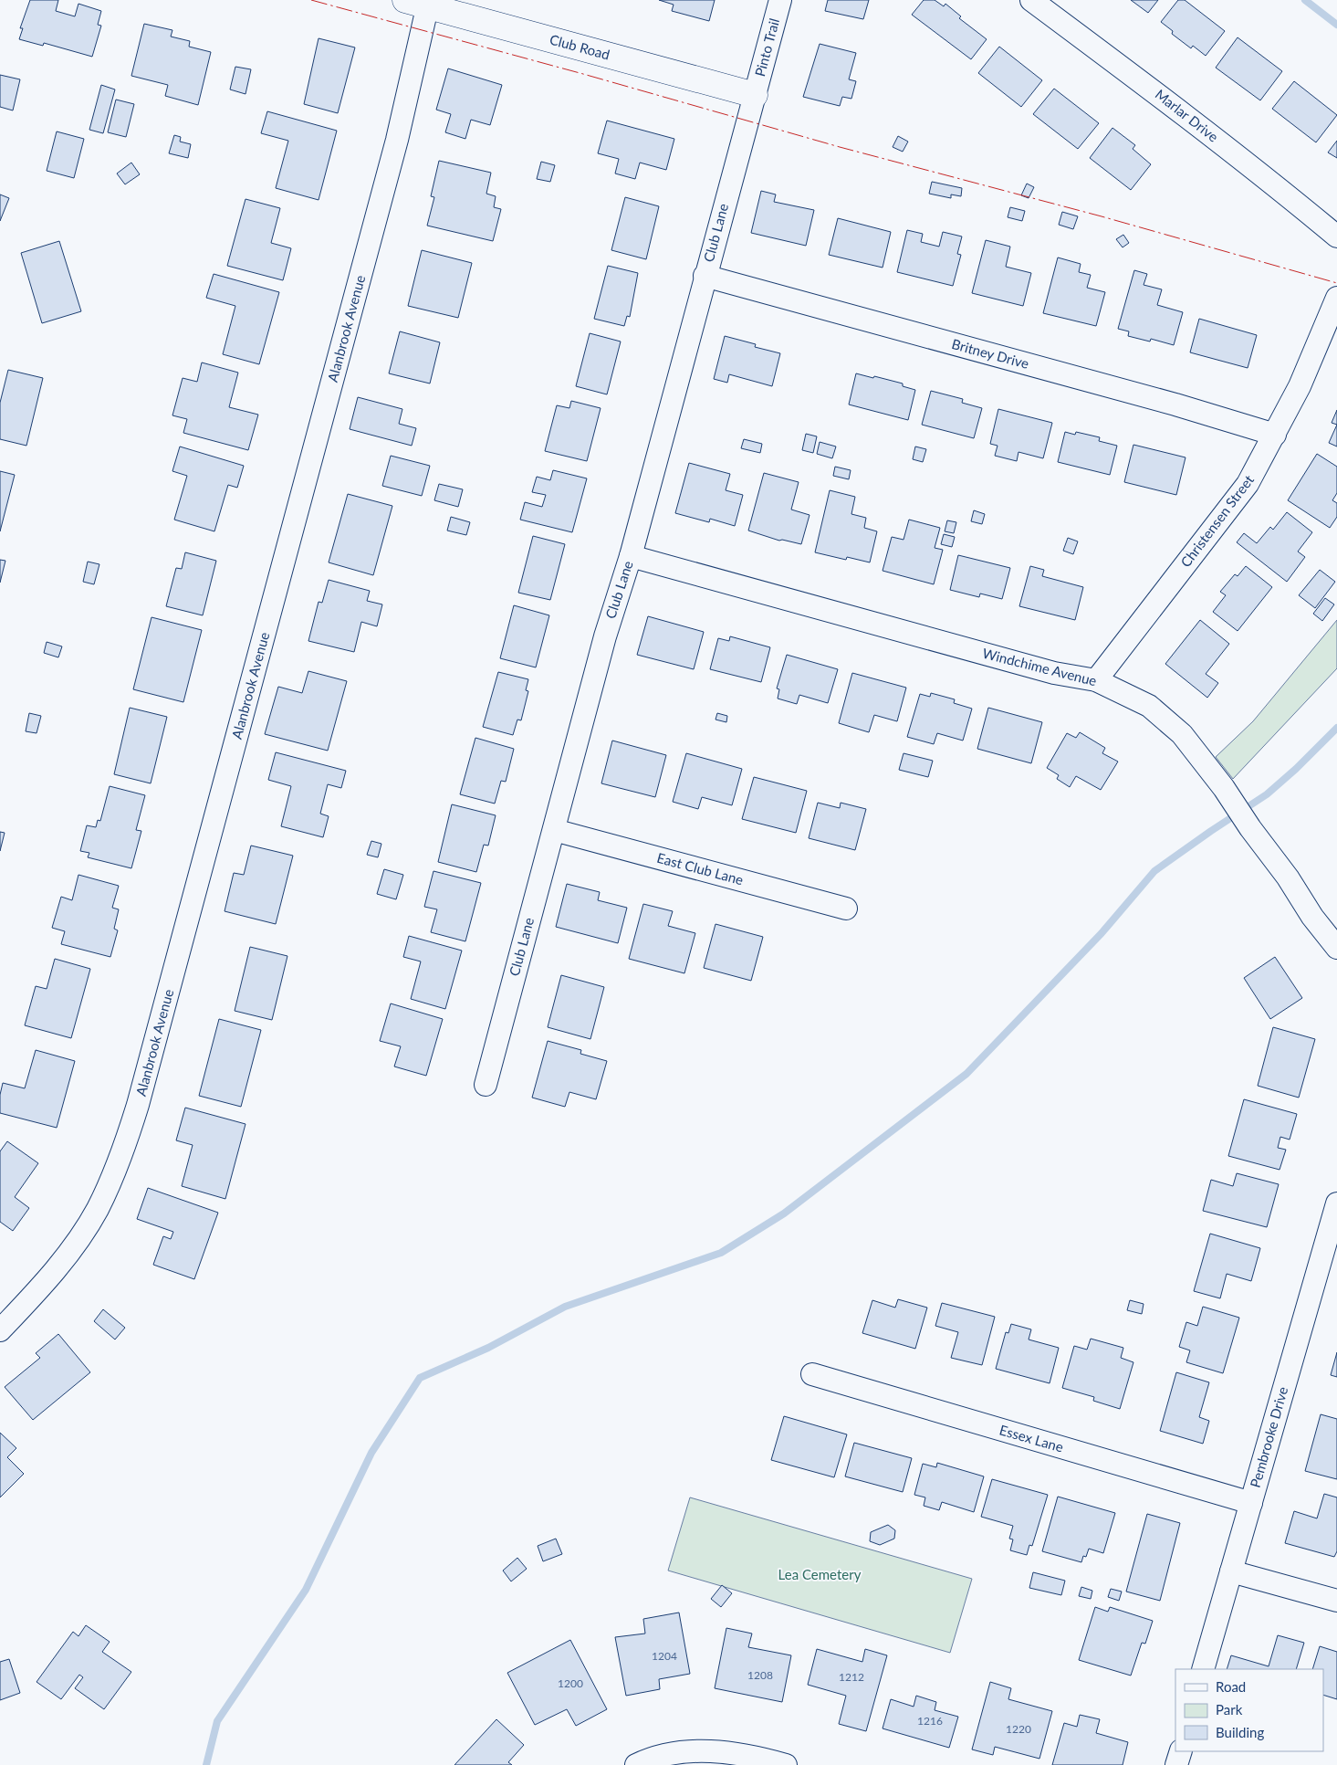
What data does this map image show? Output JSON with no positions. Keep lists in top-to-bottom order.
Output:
{
  "streets": {
    "street": [
      "Club Road",
      "Pinto Trail",
      "Marlar Drive",
      "Club Lane",
      "Alanbrook Avenue",
      "Britney Drive",
      "Christensen Street",
      "Windchime Avenue",
      "East Club Lane",
      "Pembrooke Drive",
      "Essex Lane"
    ]
  },
  "crossings": [
    ["Club Road", "Pinto Trail"],
    ["Club Road", "Club Lane"],
    ["Club Road", "Alanbrook Avenue"],
    ["Pinto Trail", "Club Lane"],
    ["Club Lane", "Britney Drive"],
    ["Club Lane", "Windchime Avenue"],
    ["Club Lane", "East Club Lane"],
    ["Britney Drive", "Christensen Street"],
    ["Christensen Street", "Windchime Avenue"],
    ["Pembrooke Drive", "Essex Lane"]
  ],
  "parks": ["Lea Cemetery"],
  "house_numbers": [
    "1204",
    "1208",
    "1212",
    "1200",
    "1216",
    "1220"
  ],
  "legend": ["Road", "Park", "Building"]
}
